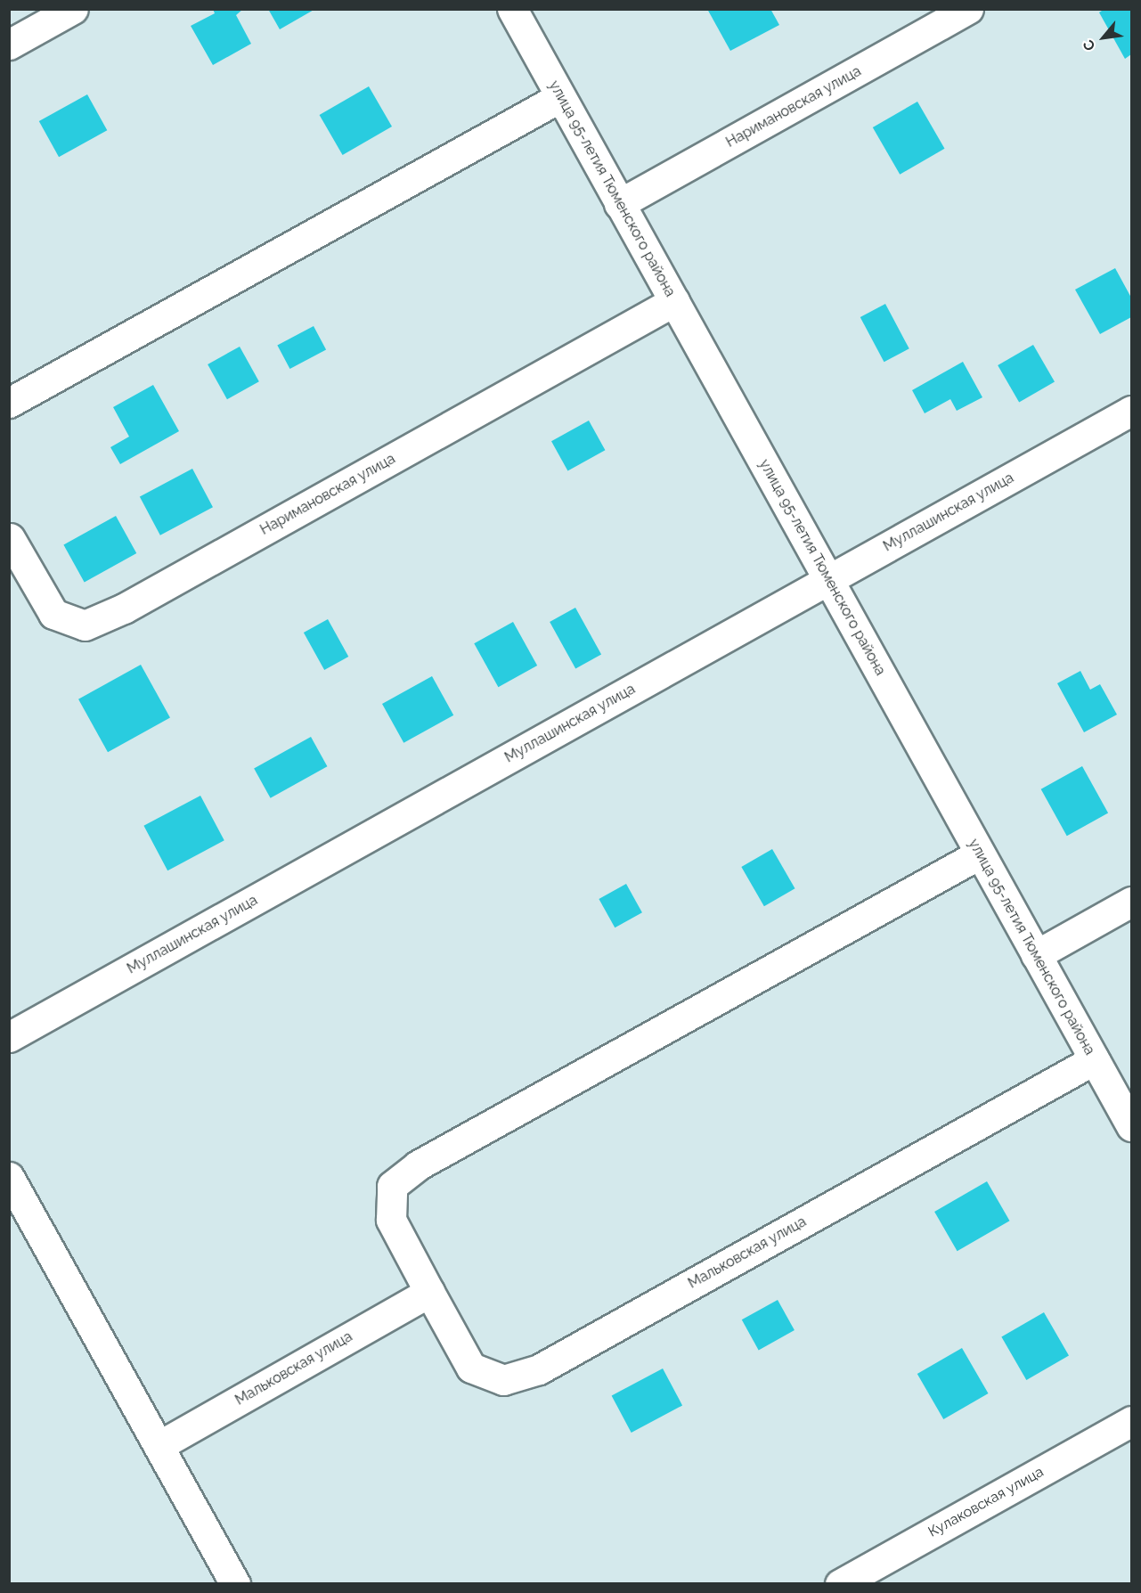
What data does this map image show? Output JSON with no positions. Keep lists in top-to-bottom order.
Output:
{
  "streets": {
    "street": [
      "Наримановская улица",
      "улица 95-летия Тюменского района",
      "Муллашинская улица",
      "Мальковская улица",
      "Кулаковская улица"
    ]
  },
  "crossings": [
    ["Наримановская улица", "улица 95-летия Тюменского района"],
    ["улица 95-летия Тюменского района", "Муллашинская улица"],
    ["улица 95-летия Тюменского района", "Мальковская улица"]
  ],
  "north": "bottom left"
}
